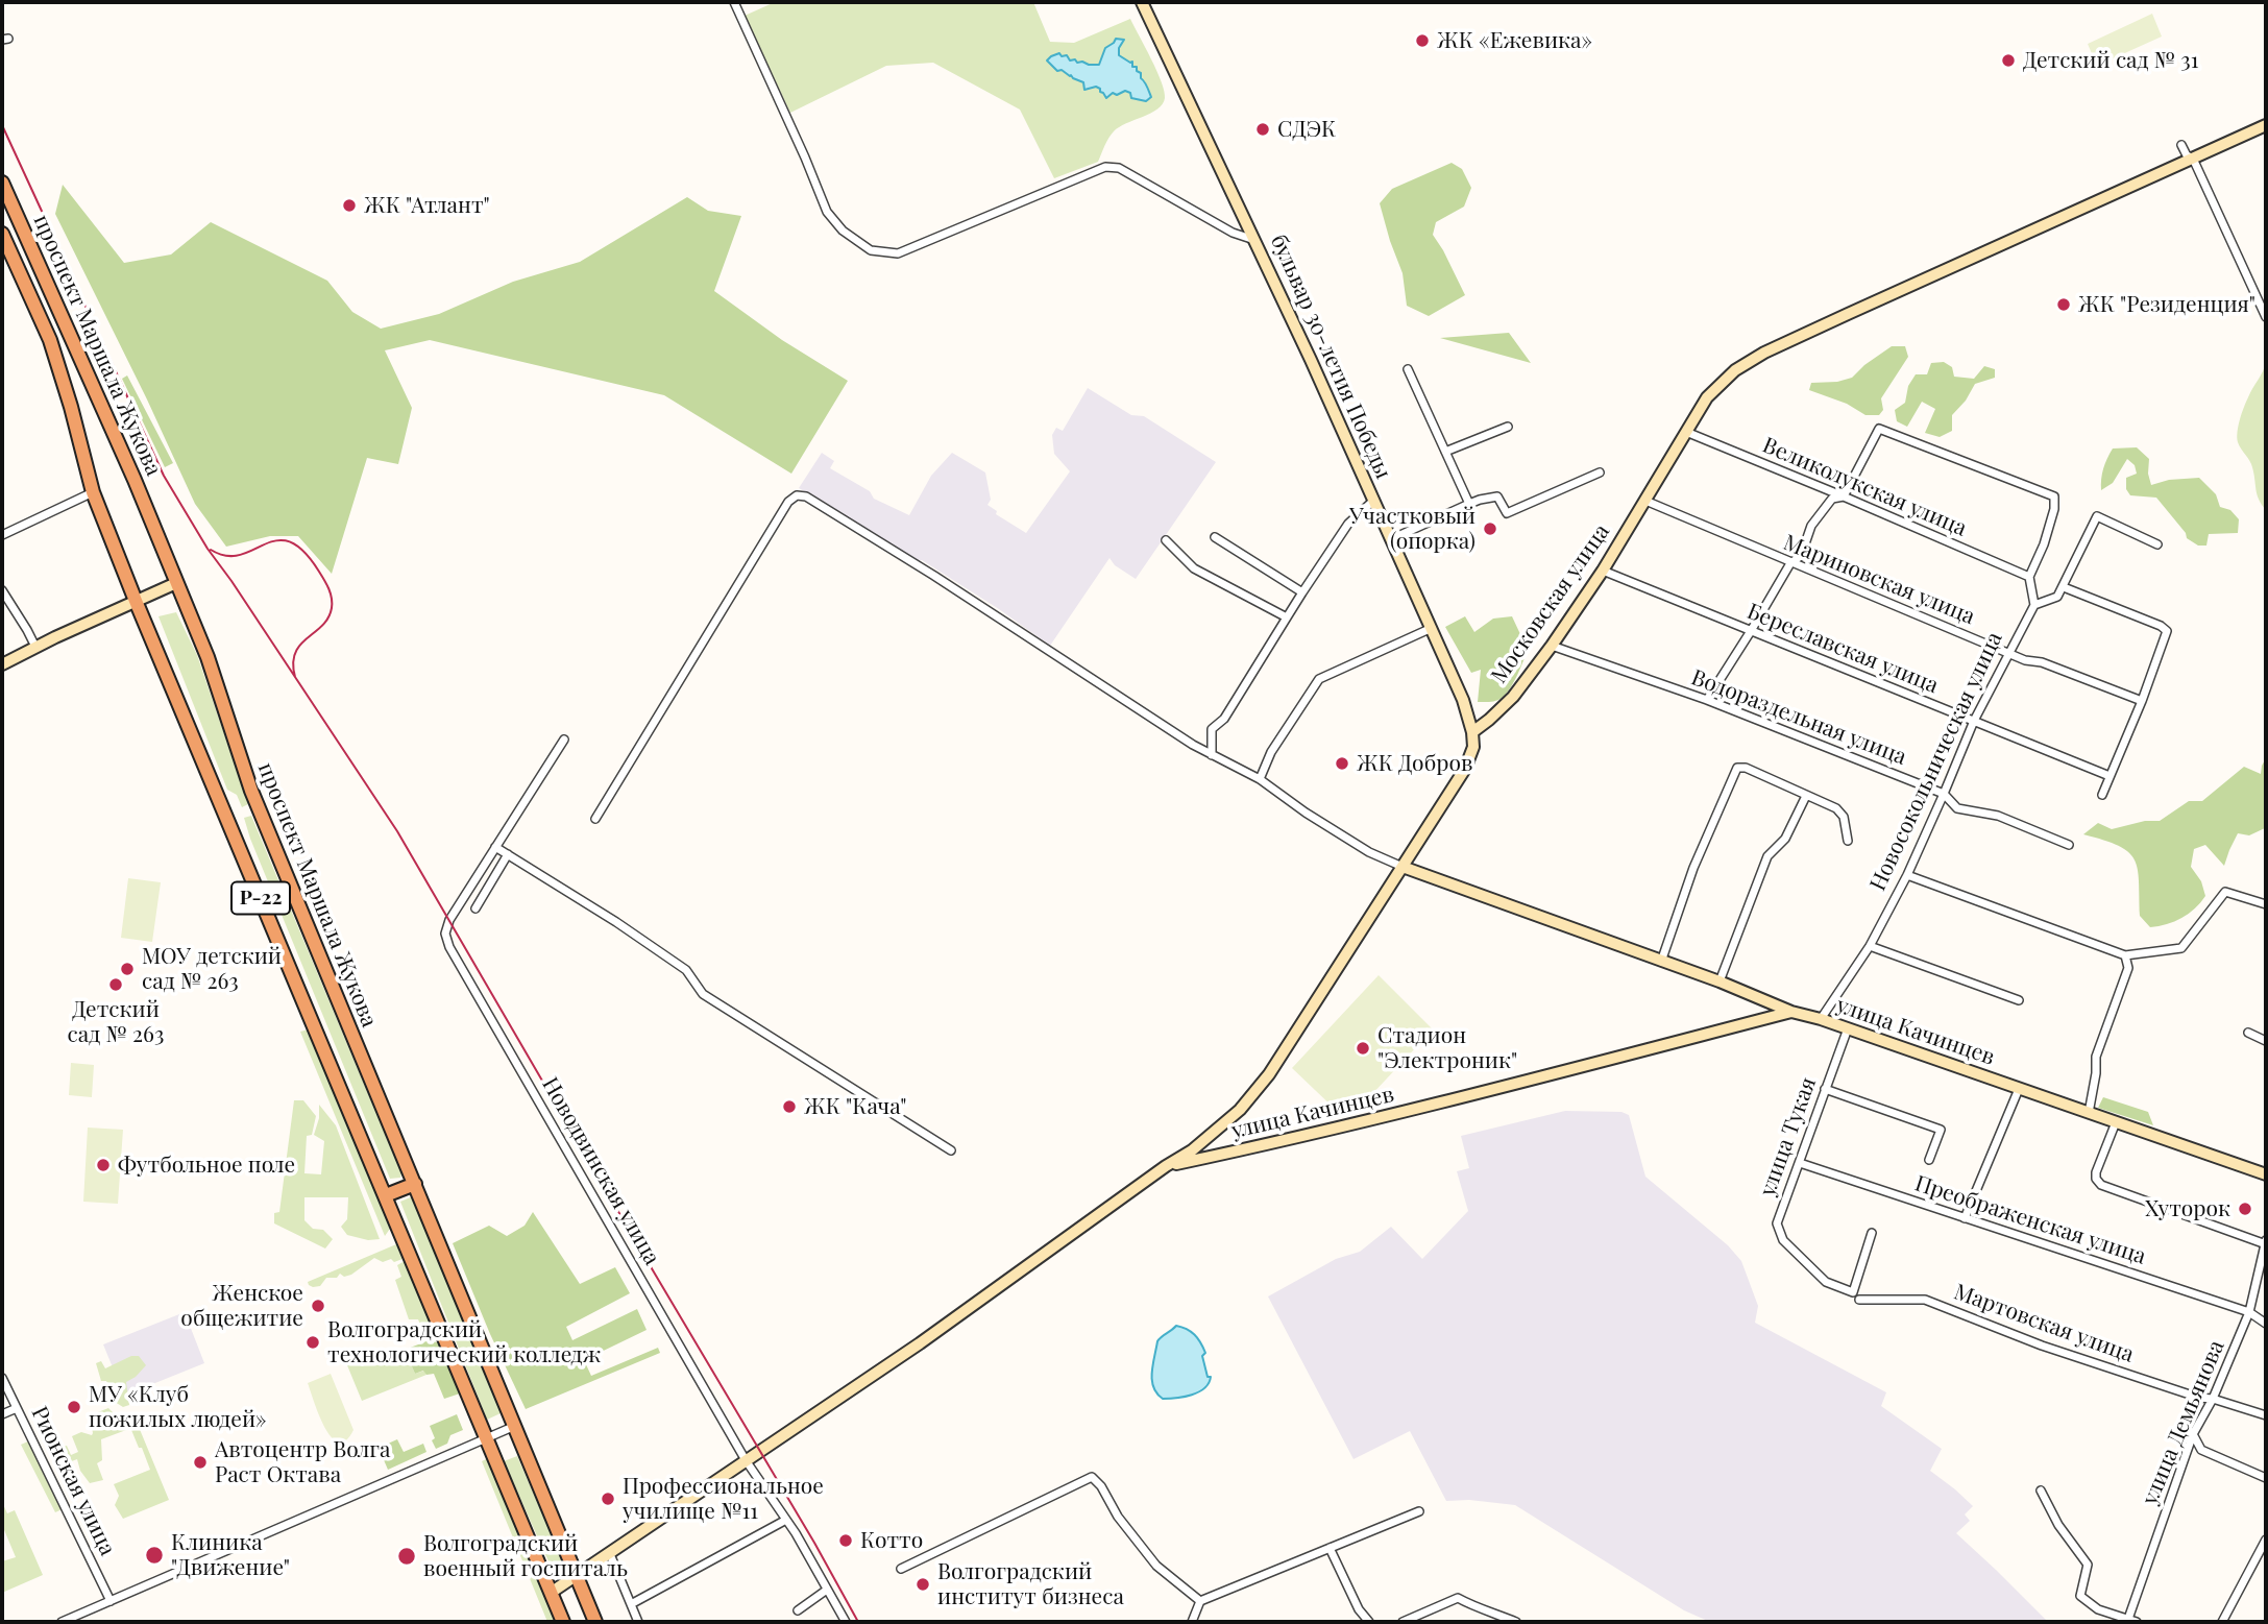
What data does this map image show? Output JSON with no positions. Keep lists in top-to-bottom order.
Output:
{
  "streets": {
    "highway": ["проспект Маршала Жукова", "Р-22"],
    "main road": ["бульвар 30-летия Победы", "Московская улица", "улица Качинцев"],
    "street": [
      "Великолукская улица",
      "Мариновская улица",
      "Береславская улица",
      "Водораздельная улица",
      "Новосокольническая улица",
      "улица Тукая",
      "Новодвинская улица",
      "Преображенская улица",
      "Мартовская улица",
      "улица Демьянова",
      "Рионская улица"
    ]
  },
  "crossings": [
    ["проспект Маршала Жукова", "улица Качинцев"],
    ["бульвар 30-летия Победы", "Московская улица"],
    ["Великолукская улица", "Московская улица"],
    ["Мариновская улица", "Московская улица"],
    ["Мариновская улица", "Новосокольническая улица"],
    ["Московская улица", "Береславская улица"],
    ["Московская улица", "Водораздельная улица"],
    ["Береславская улица", "Новосокольническая улица"],
    ["Водораздельная улица", "Новосокольническая улица"],
    ["Новосокольническая улица", "улица Качинцев"],
    ["улица Качинцев", "улица Тукая"],
    ["улица Качинцев", "Новодвинская улица"],
    ["улица Тукая", "Преображенская улица"],
    ["Преображенская улица", "улица Демьянова"],
    ["Мартовская улица", "улица Демьянова"]
  ],
  "places": [
    "ЖК «Ежевика»",
    "Детский сад № 31",
    "СДЭК",
    "ЖК \"Атлант\"",
    "ЖК \"Резиденция\"",
    "Участковый (опорка)",
    "ЖК Добров",
    "МОУ детский сад № 263",
    "Детский сад № 263",
    "Стадион \"Электроник\"",
    "ЖК \"Кача\"",
    "Футбольное поле",
    "Хуторок",
    "Женское общежитие",
    "Волгоградский технологический колледж",
    "МУ «Клуб пожилых людей»",
    "Автоцентр Волга Раст Октава",
    "Профессиональное училище №11",
    "Котто",
    "Клиника \"Движение\"",
    "Волгоградский военный госпиталь",
    "Волгоградский институт бизнеса"
  ]
}
